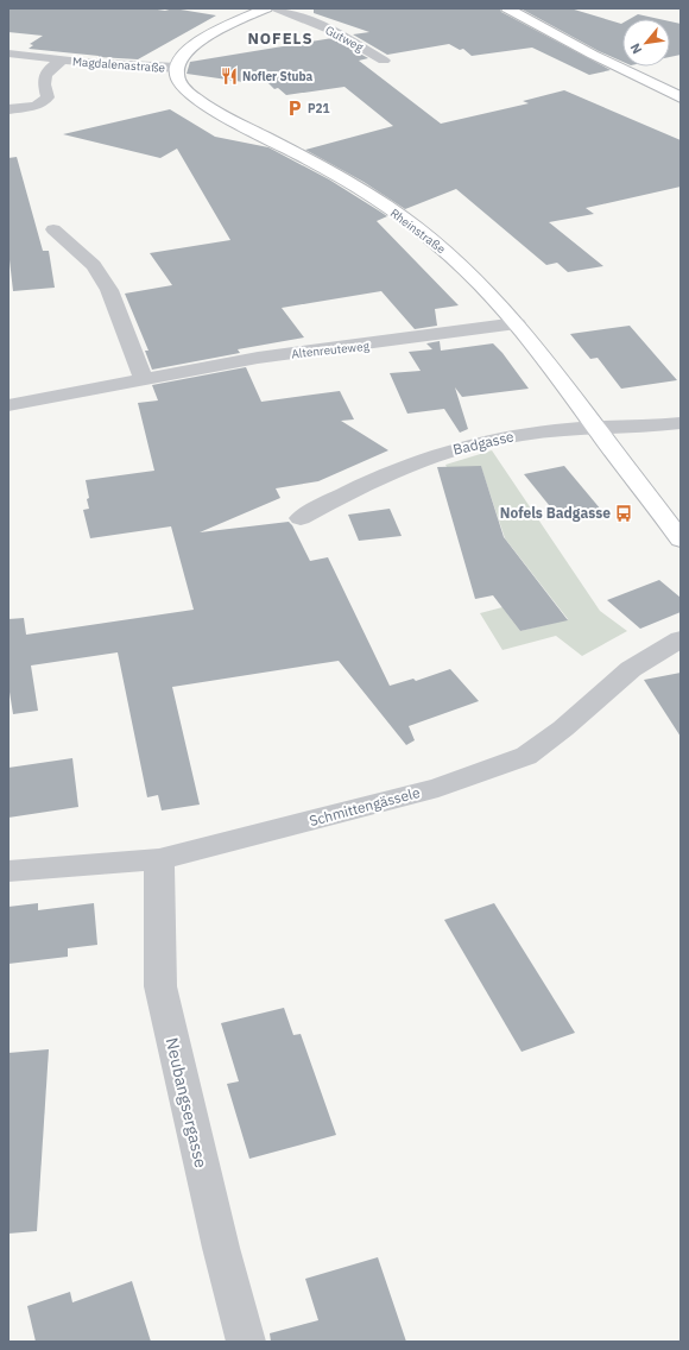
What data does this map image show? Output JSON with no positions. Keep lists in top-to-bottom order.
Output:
{
  "streets": {
    "main road": ["Rheinstraße"],
    "street": [
      "Gutweg",
      "Magdalenastraße",
      "Altenreuteweg",
      "Badgasse",
      "Schmittengässele",
      "Neubangsergasse"
    ]
  },
  "crossings": [
    ["Magdalenastraße", "Rheinstraße"],
    ["Rheinstraße", "Altenreuteweg"],
    ["Rheinstraße", "Badgasse"],
    ["Schmittengässele", "Neubangsergasse"]
  ],
  "districts": ["NOFELS"],
  "places": {
    "restaurant": ["Nofler Stuba"],
    "parking": ["P21"],
    "bus stop": ["Nofels Badgasse"]
  },
  "north": "bottom left"
}
